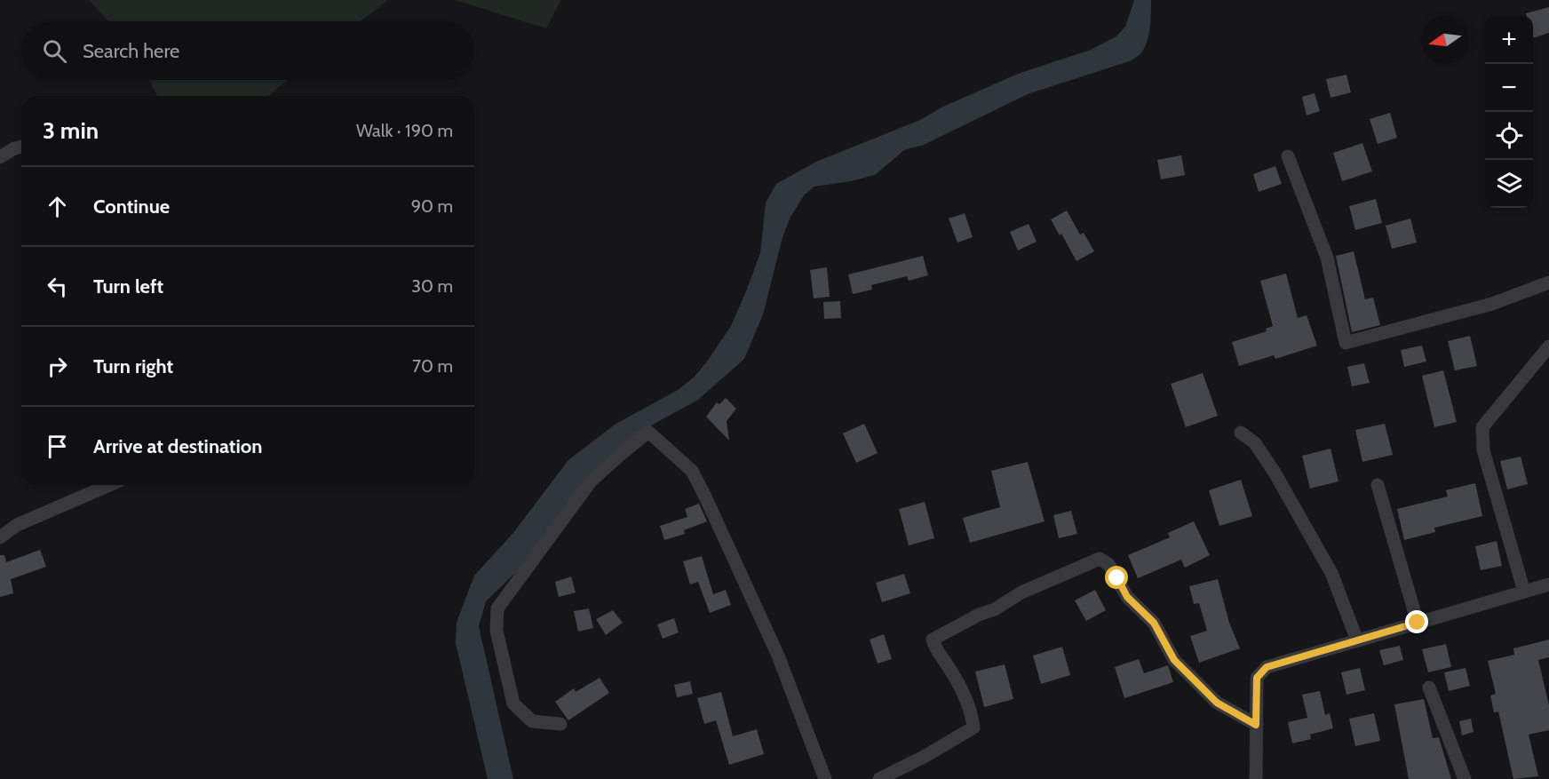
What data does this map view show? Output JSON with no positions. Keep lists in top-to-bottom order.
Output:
{
  "north": "left",
  "page": {
    "map_buttons": ["+", "−"],
    "search": "Search here",
    "heading": ["3 min", "Walk · 190 m"],
    "list": [
      ["Continue", "90 m"],
      ["Turn left", "30 m"],
      ["Turn right", "70 m"],
      "Arrive at destination"
    ]
  }
}
